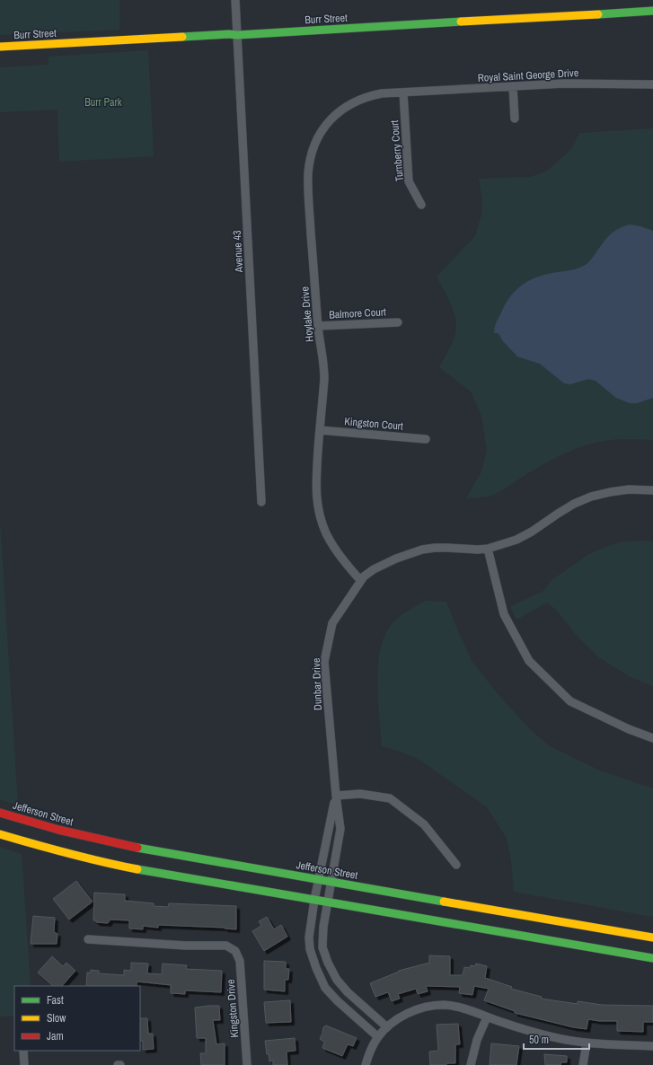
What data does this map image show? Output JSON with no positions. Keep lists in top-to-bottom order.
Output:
{
  "streets": {
    "main road": ["Burr Street", "Jefferson Street"],
    "street": [
      "Royal Saint George Drive",
      "Turnberry Court",
      "Avenue 43",
      "Balmore Court",
      "Hoylake Drive",
      "Kingston Court",
      "Dunbar Drive",
      "Kingston Drive"
    ]
  },
  "crossings": [
    ["Burr Street", "Avenue 43"],
    ["Royal Saint George Drive", "Turnberry Court"],
    ["Royal Saint George Drive", "Hoylake Drive"],
    ["Turnberry Court", "Hoylake Drive"],
    ["Balmore Court", "Hoylake Drive"],
    ["Hoylake Drive", "Kingston Court"],
    ["Hoylake Drive", "Dunbar Drive"],
    ["Dunbar Drive", "Jefferson Street"]
  ],
  "parks": ["Burr Park"],
  "legend": ["Fast", "Slow", "Jam"],
  "scale_bar": "50 m"
}
